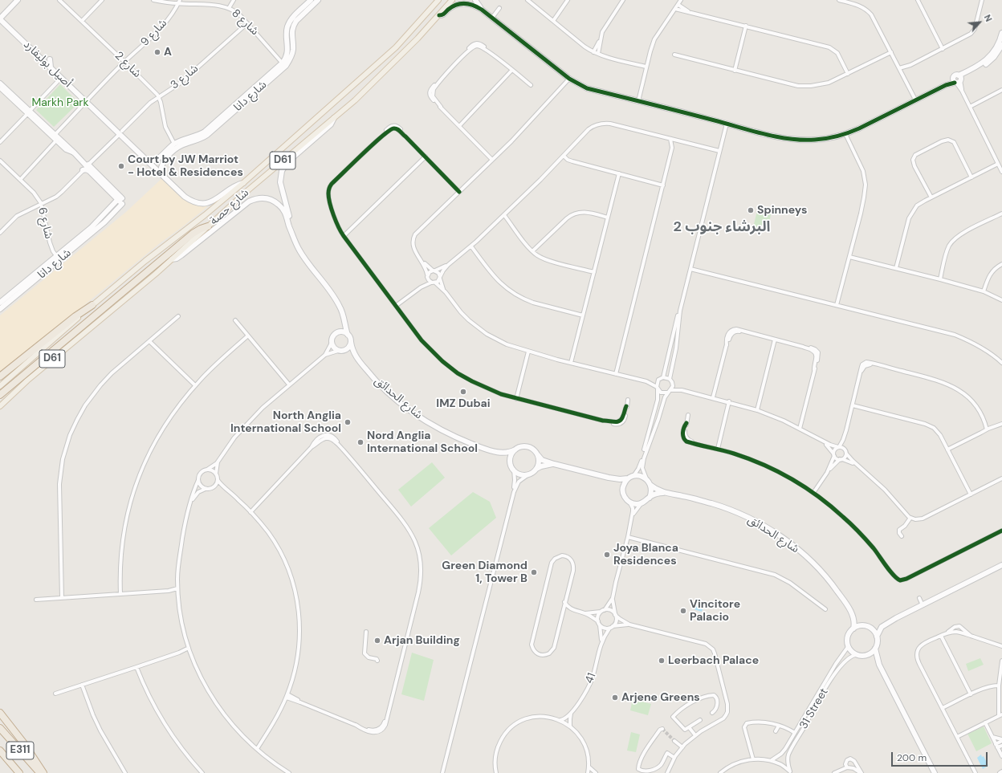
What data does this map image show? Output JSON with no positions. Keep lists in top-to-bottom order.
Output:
{
  "streets": {
    "highway": ["E311"],
    "main road": ["D61", "شارع حصة"],
    "street": [
      "شارع 8",
      "شارع 9",
      "أصيل بوليفارد",
      "شارع 2",
      "شارع 3",
      "شارع دانا",
      "شارع 6",
      "شارع الحدائق",
      "41",
      "31 Street"
    ]
  },
  "crossings": [
    ["شارع 8", "شارع 9"],
    ["شارع 8", "شارع 3"],
    ["شارع 8", "شارع دانا"],
    ["شارع 9", "أصيل بوليفارد"],
    ["شارع 9", "شارع 2"],
    ["أصيل بوليفارد", "شارع 3"],
    ["أصيل بوليفارد", "شارع دانا"],
    ["أصيل بوليفارد", "شارع حصة"],
    ["شارع 2", "شارع 3"],
    ["شارع 2", "شارع دانا"],
    ["شارع 3", "شارع 6"],
    ["شارع دانا", "شارع 6"]
  ],
  "districts": ["البرشاء جنوب 2"],
  "parks": ["Markh Park"],
  "places": [
    "A",
    "Court by JW Marriot - Hotel & Residences",
    "Spinneys",
    "IMZ Dubai",
    "North Anglia International School",
    "Nord Anglia International School",
    "Joya Blanca Residences",
    "Green Diamond 1, Tower B",
    "Vincitore Palacio",
    "Arjan Building",
    "Leerbach Palace",
    "Arjene Greens"
  ],
  "scale_bar": "200 m",
  "north": "top right"
}
